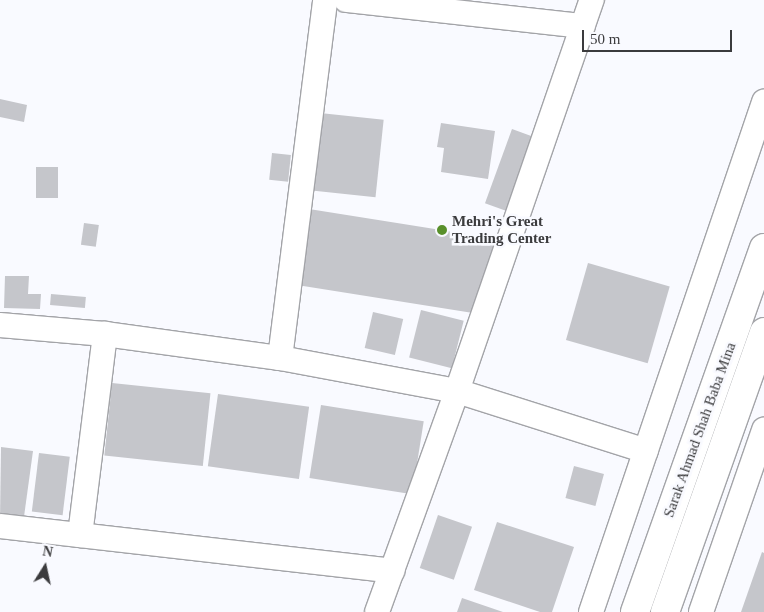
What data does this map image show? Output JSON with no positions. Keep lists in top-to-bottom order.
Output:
{
  "streets": {
    "highway": ["Sarak Ahmad Shah Baba Mina"]
  },
  "places": ["Mehri's Great Trading Center"],
  "scale_bar": "50 m",
  "north": "top"
}
